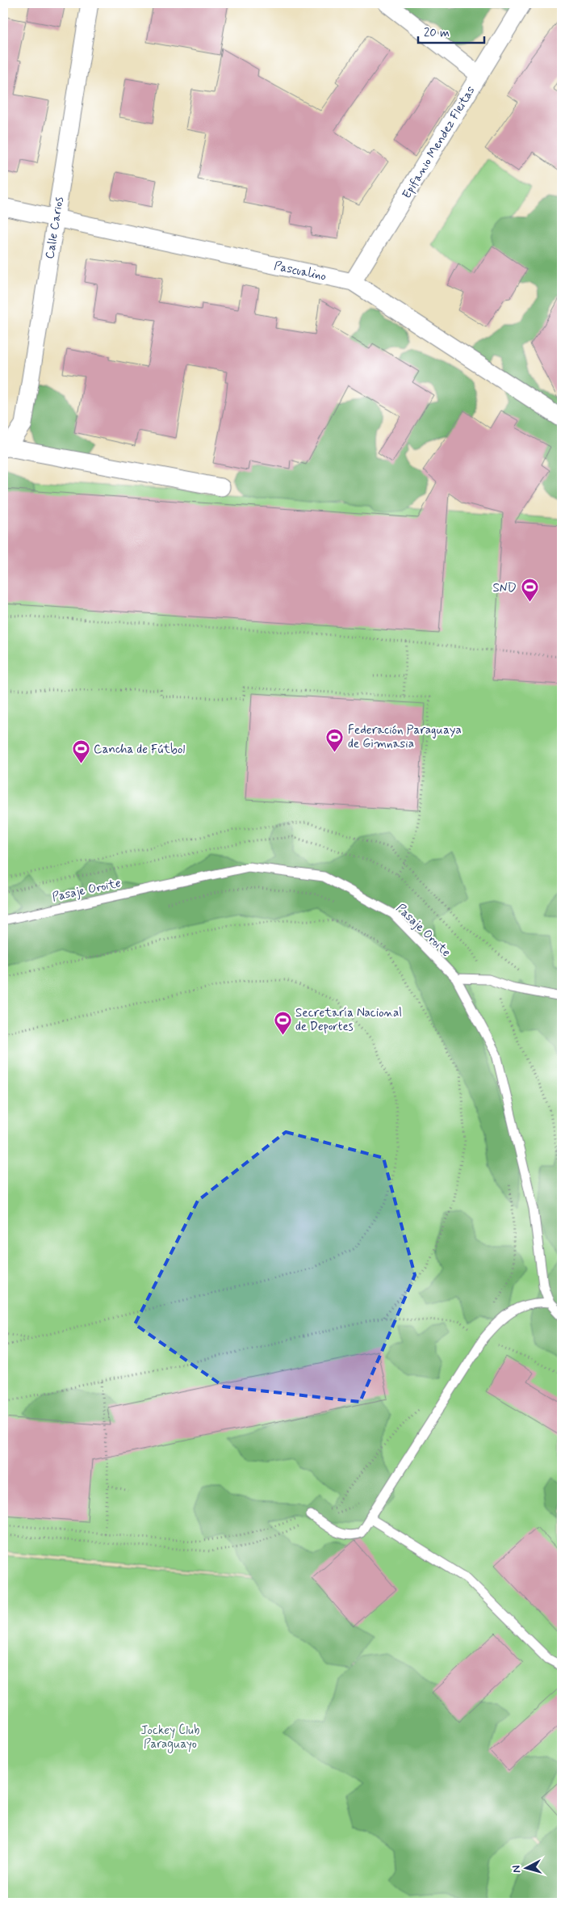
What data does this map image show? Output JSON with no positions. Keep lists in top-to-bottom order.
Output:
{
  "streets": {
    "street": ["Epifanio Mendez Fleitas", "Calle Carios", "Pascualino"],
    "lane": ["Pasaje Oroite"]
  },
  "crossings": [
    ["Epifanio Mendez Fleitas", "Pascualino"],
    ["Calle Carios", "Pascualino"]
  ],
  "parks": ["Jockey Club Paraguayo"],
  "places": {
    "sports": [
      "SND",
      "Federación Paraguaya de Gimnasia",
      "Cancha de Fútbol",
      "Secretaría Nacional de Deportes"
    ]
  },
  "scale_bar": "20 m",
  "north": "left"
}
